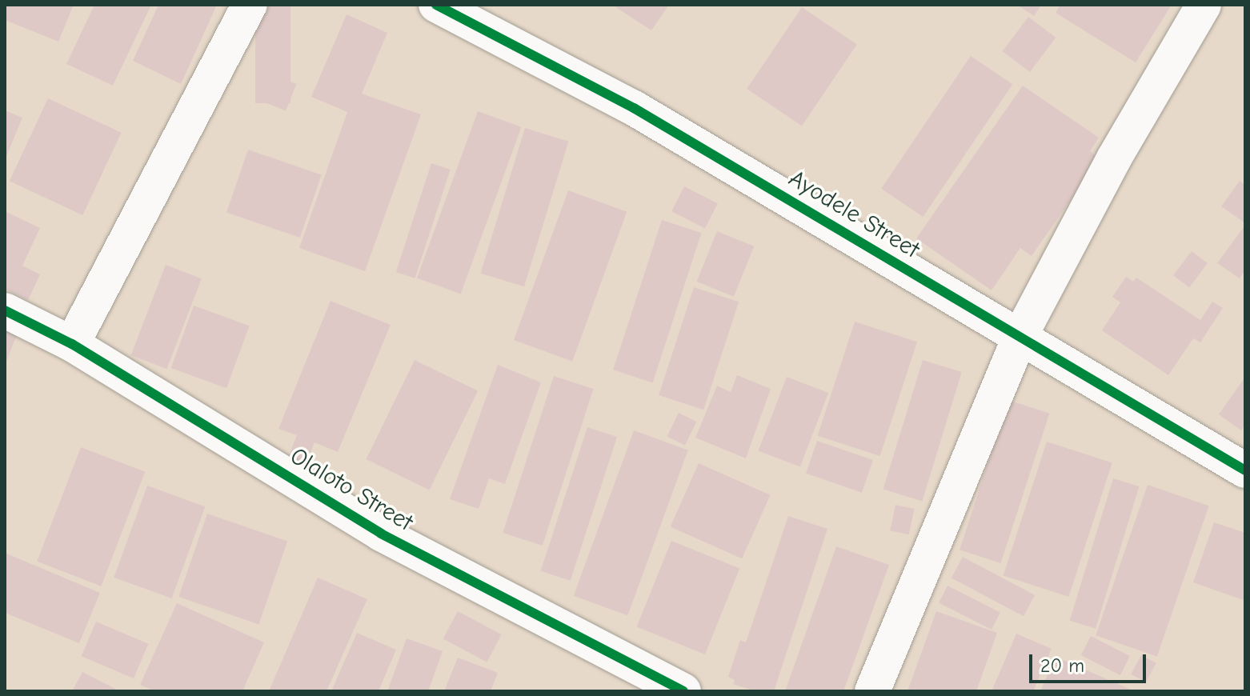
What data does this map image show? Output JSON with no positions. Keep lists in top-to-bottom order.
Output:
{
  "streets": {
    "street": ["Ayodele Street", "Olaloto Street"]
  },
  "scale_bar": "20 m"
}
